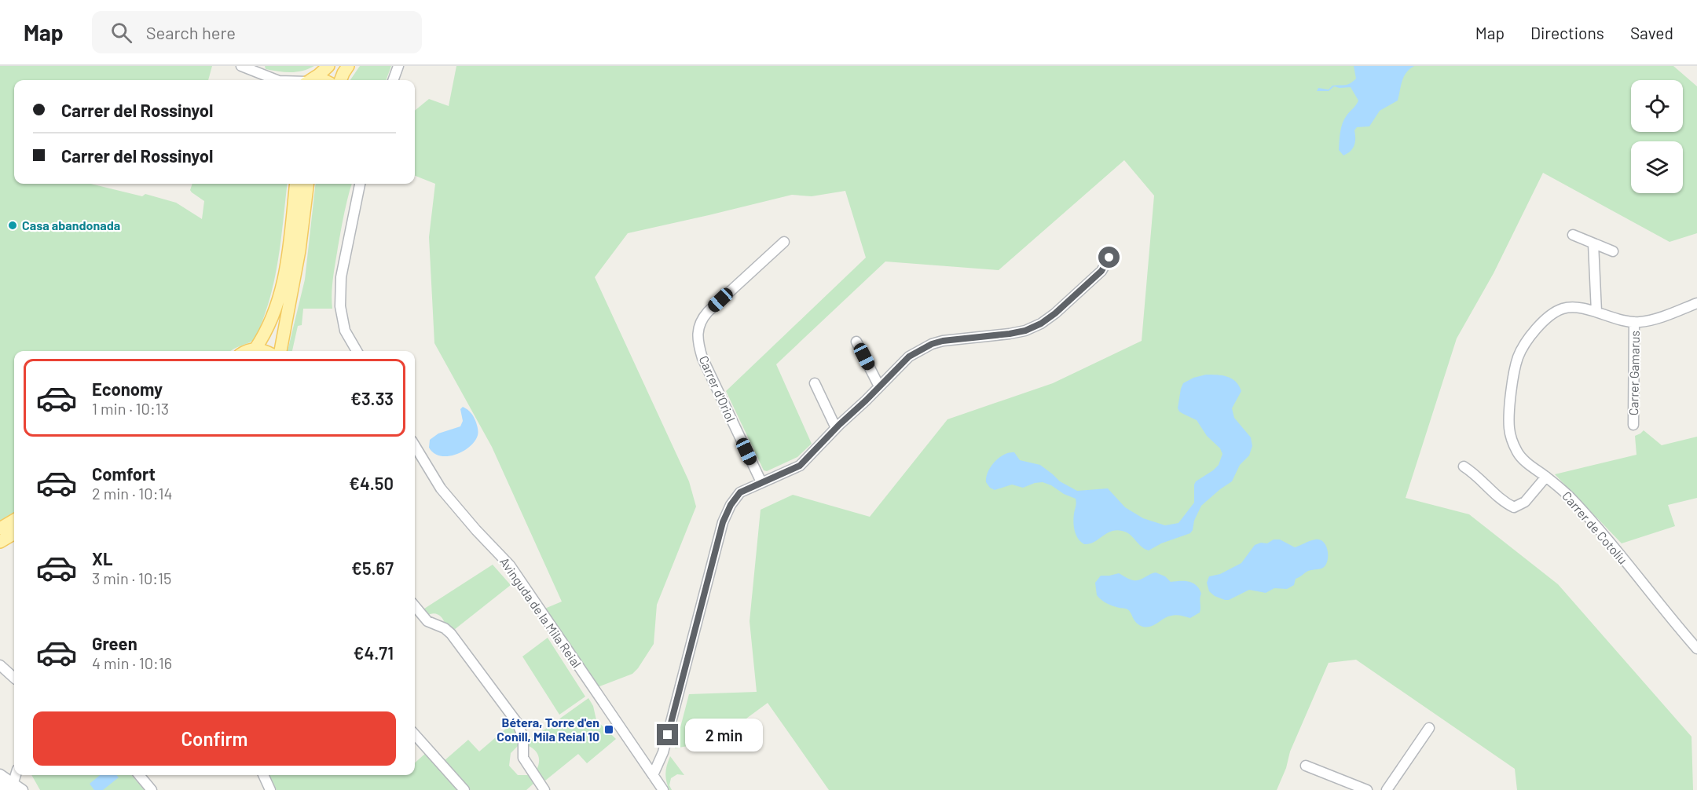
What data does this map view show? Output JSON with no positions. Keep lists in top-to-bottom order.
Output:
{
  "streets": {
    "street": [
      "Carrer Gamarus",
      "Carrer d'Oriol",
      "Carrer de Cotoliu",
      "Avinguda de la Mila Reial"
    ]
  },
  "crossings": [
    ["Carrer Gamarus", "Carrer de Cotoliu"]
  ],
  "places": {
    "other": ["Casa abandonada"],
    "transit": ["Bétera, Torre d'en Conill, Mila Reial 10"]
  },
  "page": {
    "header": "Map",
    "search": "Search here",
    "nav": ["Map", "Directions", "Saved"],
    "banner": ["Carrer del Rossinyol", "Carrer del Rossinyol"],
    "list": [
      {
        "name": "Economy",
        "note": "1 min · 10:13",
        "value": "€3.33"
      },
      {
        "name": "Comfort",
        "note": "2 min · 10:14",
        "value": "€4.50"
      },
      {
        "name": "XL",
        "note": "3 min · 10:15",
        "value": "€5.67"
      },
      {
        "name": "Green",
        "note": "4 min · 10:16",
        "value": "€4.71"
      }
    ],
    "buttons": "Confirm",
    "bubble": "2 min"
  }
}
